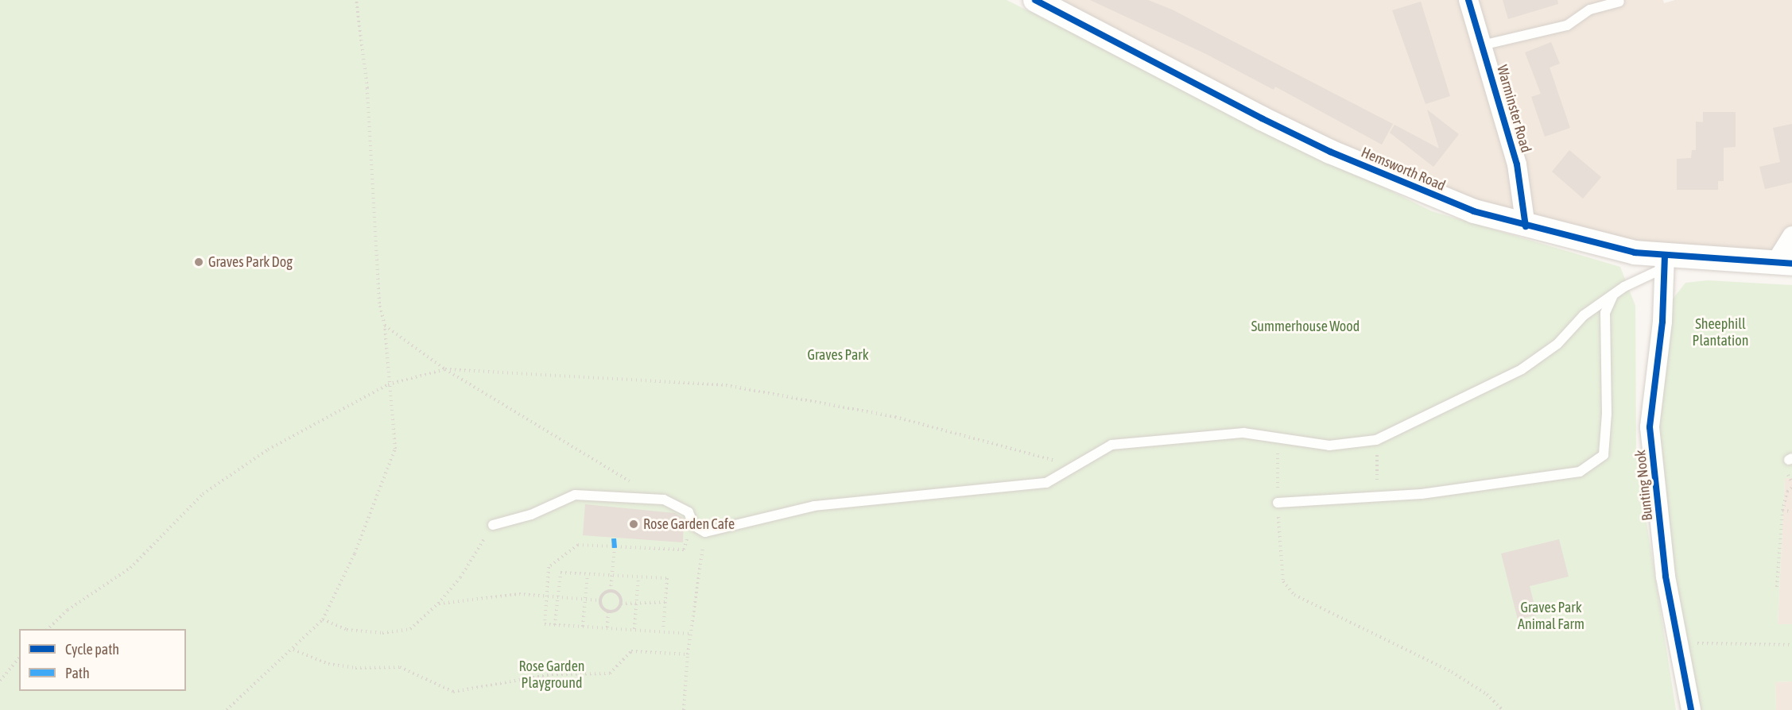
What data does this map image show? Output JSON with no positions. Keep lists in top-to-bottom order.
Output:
{
  "streets": {
    "street": ["Warminster Road", "Hemsworth Road", "Bunting Nook"]
  },
  "crossings": [
    ["Warminster Road", "Hemsworth Road"],
    ["Hemsworth Road", "Bunting Nook"]
  ],
  "parks": [
    "Sheephill Plantation",
    "Summerhouse Wood",
    "Graves Park",
    "Graves Park Animal Farm",
    "Rose Garden Playground"
  ],
  "places": ["Graves Park Dog", "Rose Garden Cafe"],
  "legend": ["Cycle path", "Path"]
}
